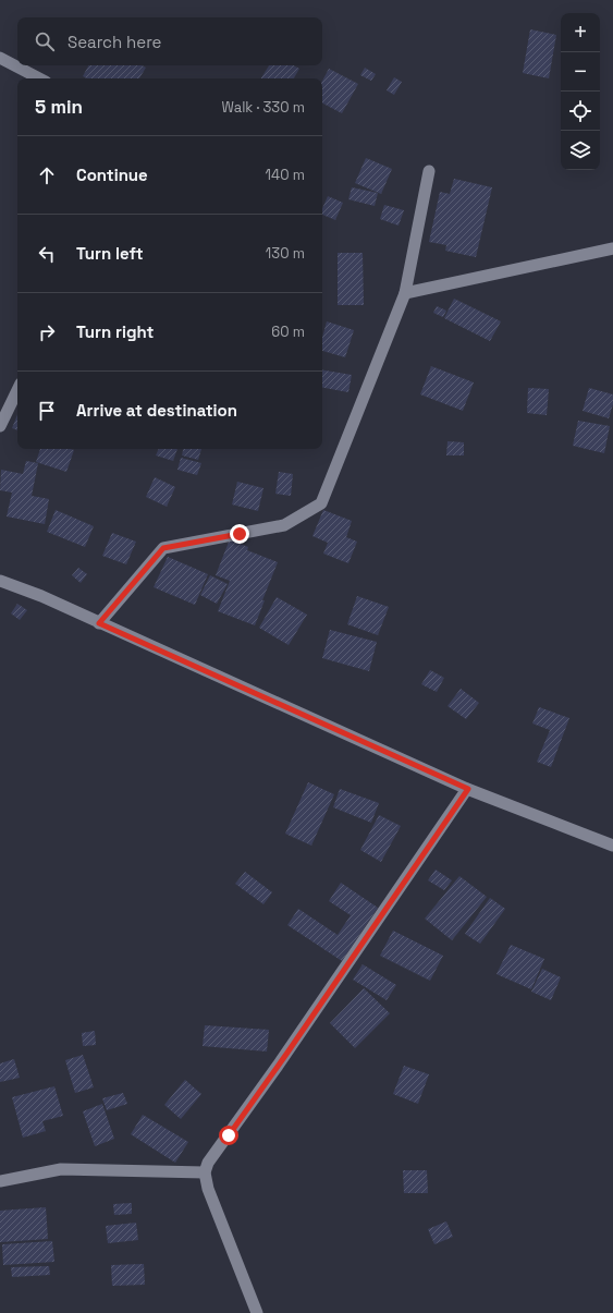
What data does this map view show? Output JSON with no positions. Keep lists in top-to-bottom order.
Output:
{
  "page": {
    "map_buttons": ["+", "−"],
    "search": "Search here",
    "heading": ["5 min", "Walk · 330 m"],
    "list": [
      ["Continue", "140 m"],
      ["Turn left", "130 m"],
      ["Turn right", "60 m"],
      "Arrive at destination"
    ]
  }
}
